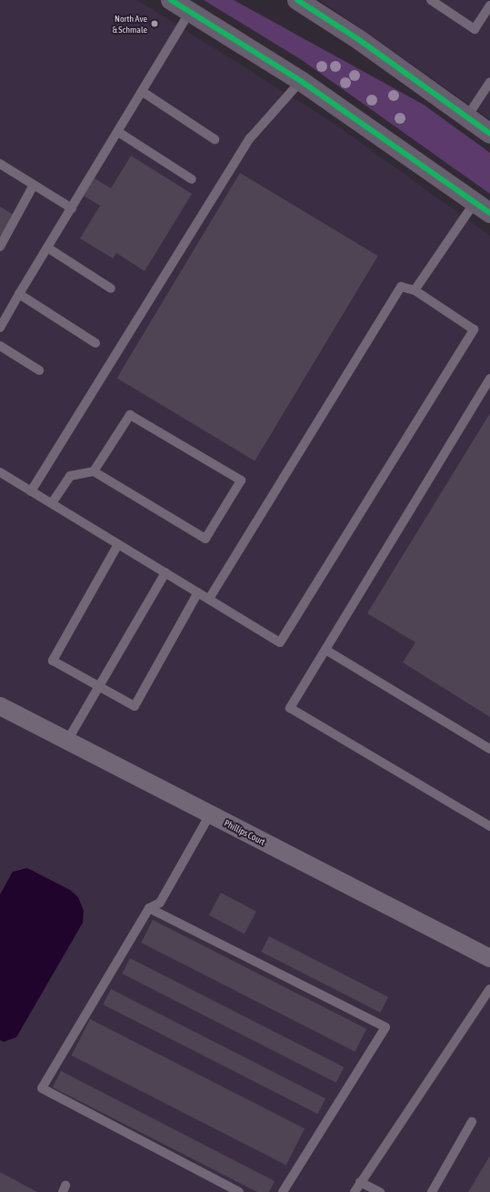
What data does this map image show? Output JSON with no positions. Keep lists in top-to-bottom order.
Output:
{
  "streets": {
    "street": ["Phillips Court"]
  },
  "places": ["North Ave & Schmale"]
}
